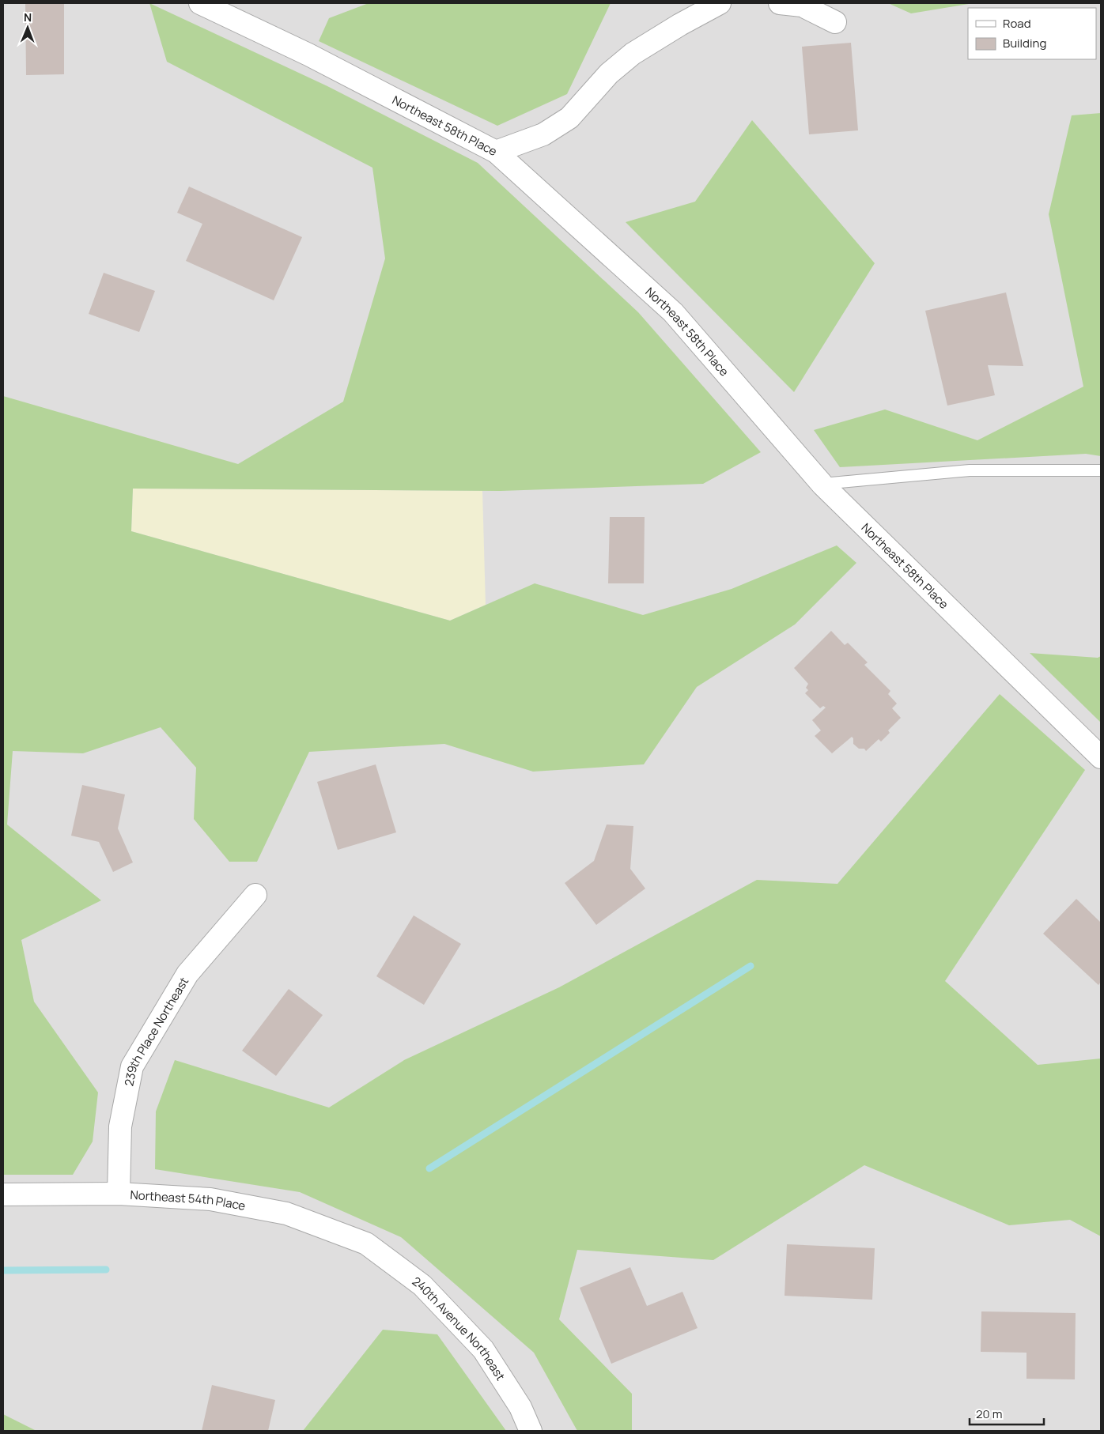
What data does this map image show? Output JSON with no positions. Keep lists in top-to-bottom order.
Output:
{
  "streets": {
    "street": [
      "Northeast 58th Place",
      "239th Place Northeast",
      "Northeast 54th Place",
      "240th Avenue Northeast"
    ]
  },
  "crossings": [
    ["239th Place Northeast", "Northeast 54th Place"],
    ["Northeast 54th Place", "240th Avenue Northeast"]
  ],
  "legend": ["Road", "Building"],
  "scale_bar": "20 m",
  "north": "top"
}
